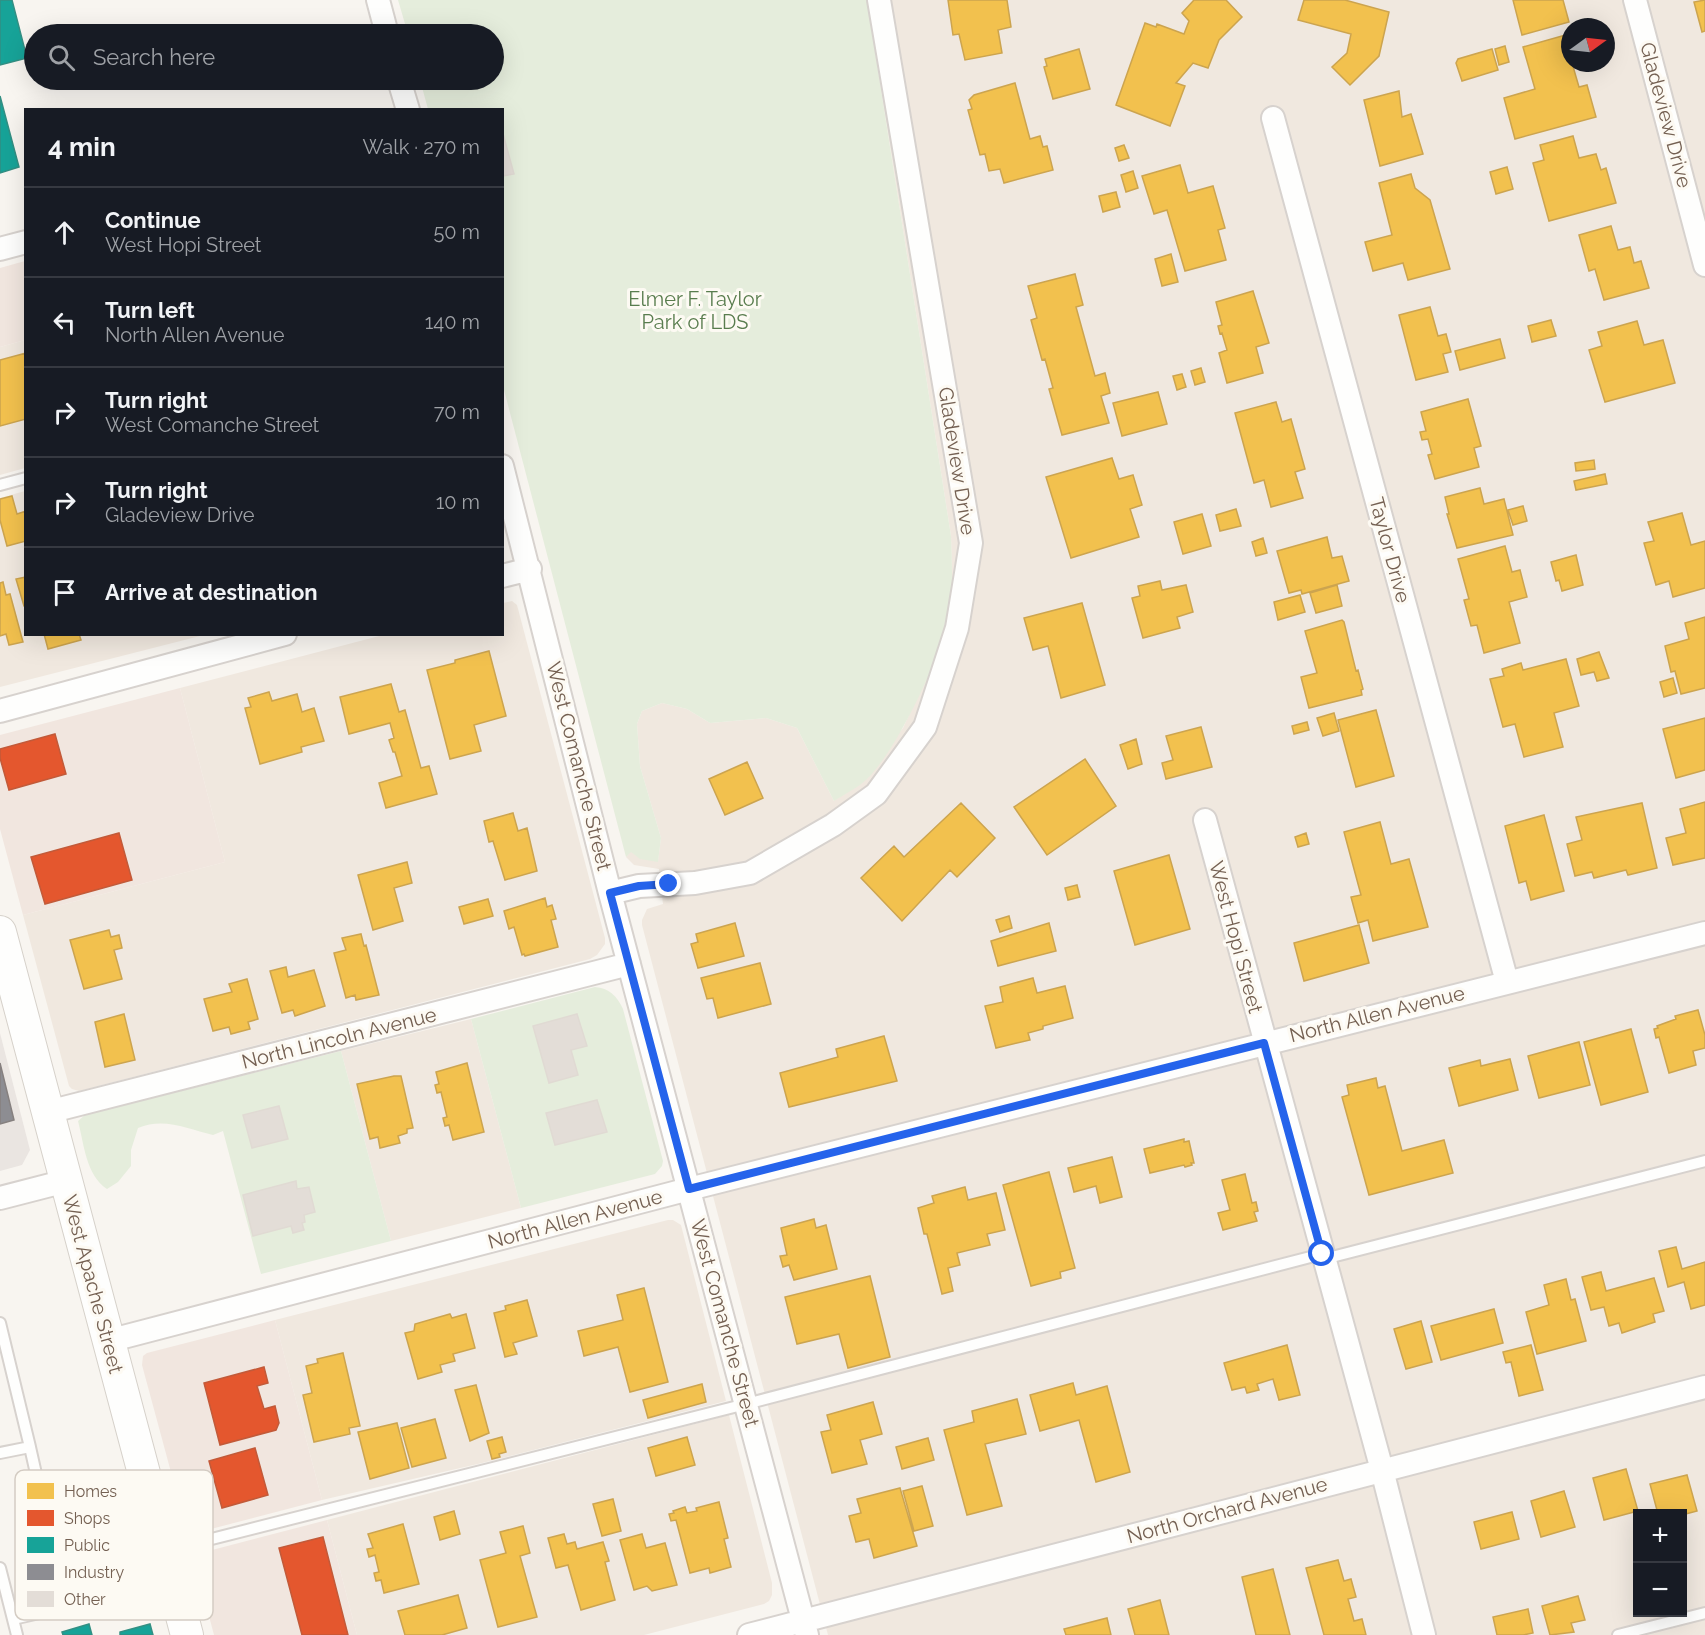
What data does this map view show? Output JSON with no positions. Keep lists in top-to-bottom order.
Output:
{
  "streets": {
    "main road": ["West Apache Street"],
    "street": [
      "Gladeview Drive",
      "Taylor Drive",
      "West Comanche Street",
      "West Hopi Street",
      "North Allen Avenue",
      "North Lincoln Avenue",
      "North Orchard Avenue"
    ]
  },
  "crossings": [
    ["Gladeview Drive", "West Comanche Street"],
    ["Taylor Drive", "North Allen Avenue"],
    ["West Comanche Street", "North Allen Avenue"],
    ["West Comanche Street", "North Lincoln Avenue"],
    ["West Comanche Street", "North Orchard Avenue"],
    ["West Hopi Street", "North Allen Avenue"],
    ["West Hopi Street", "North Orchard Avenue"],
    ["North Allen Avenue", "West Apache Street"],
    ["North Lincoln Avenue", "West Apache Street"]
  ],
  "parks": ["Elmer F. Taylor Park of LDS"],
  "legend": [
    "Homes",
    "Shops",
    "Public",
    "Industry",
    "Other"
  ],
  "north": "right",
  "page": {
    "search": "Search here",
    "heading": ["4 min", "Walk · 270 m"],
    "list": [
      ["Continue", "West Hopi Street", "50 m"],
      ["Turn left", "North Allen Avenue", "140 m"],
      ["Turn right", "West Comanche Street", "70 m"],
      ["Turn right", "Gladeview Drive", "10 m"],
      "Arrive at destination"
    ],
    "map_buttons": ["+", "−"]
  }
}
